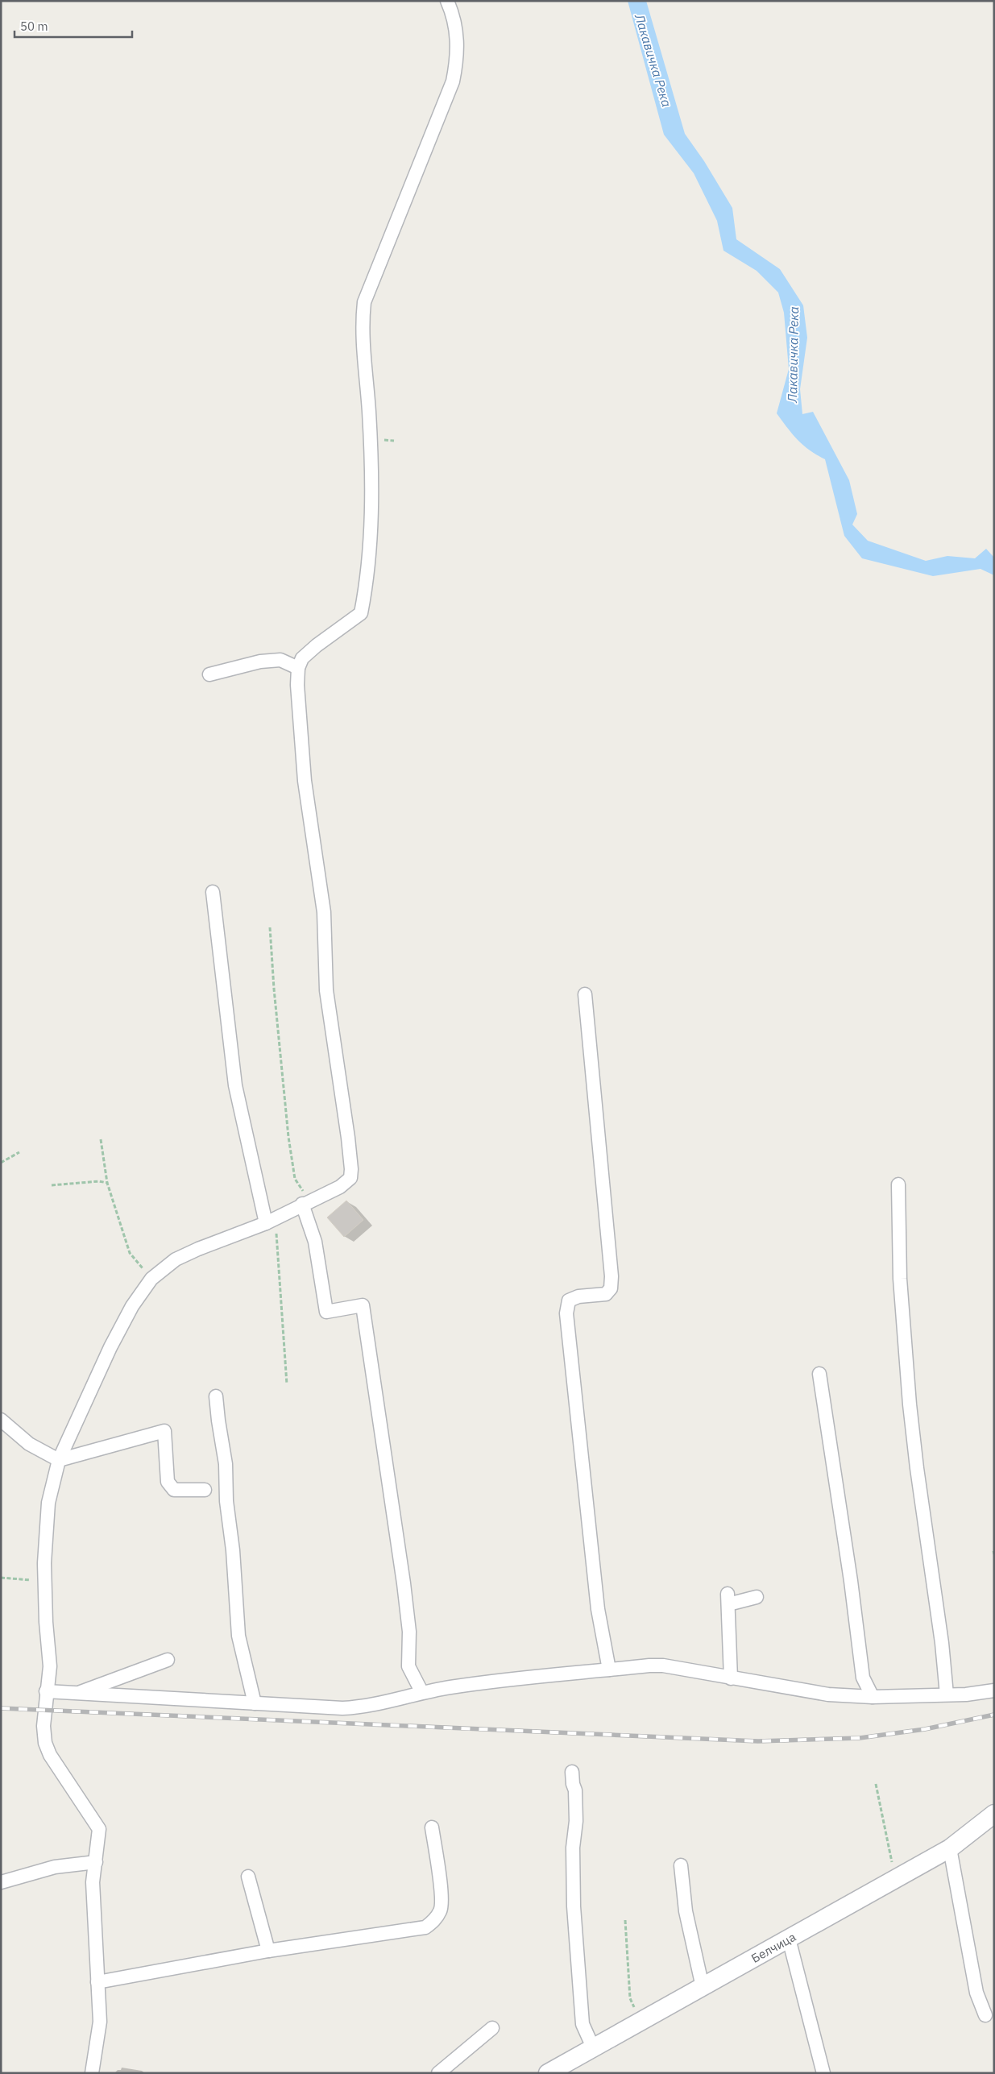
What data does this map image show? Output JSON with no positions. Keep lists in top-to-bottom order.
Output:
{
  "streets": {
    "main road": ["Белчица"]
  },
  "water": ["Лакавичка Река"],
  "scale_bar": "50 m"
}
